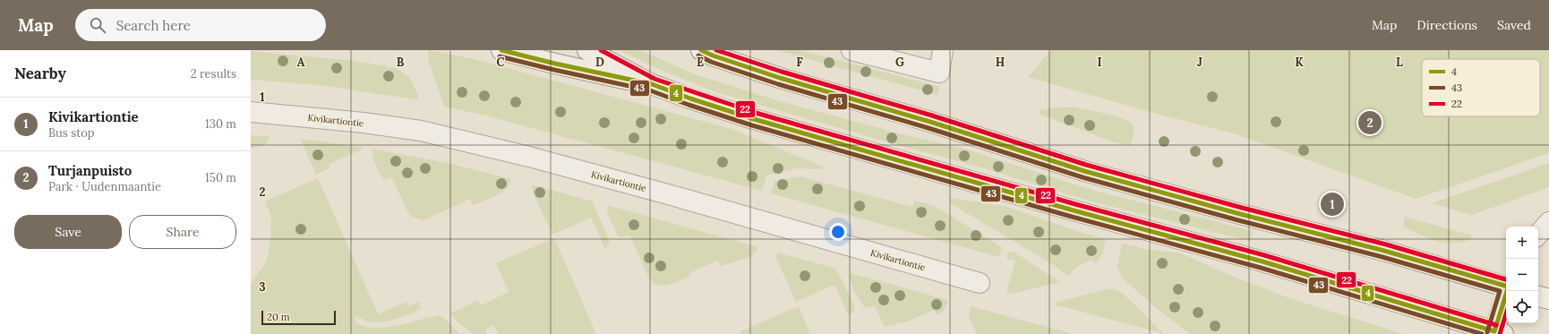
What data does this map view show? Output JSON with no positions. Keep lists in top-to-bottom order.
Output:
{
  "streets": {
    "main road": ["Kivikartiontie"]
  },
  "lines": ["transit line 4", "transit line 22", "transit line 43"],
  "legend": ["4", "43", "22"],
  "scale_bar": "20 m",
  "page": {
    "header": "Map",
    "search": "Search here",
    "nav": ["Map", "Directions", "Saved"],
    "heading": ["Nearby", "2 results"],
    "list": [
      {
        "mark": "1",
        "name": "Kivikartiontie",
        "note": "Bus stop",
        "value": "130 m"
      },
      {
        "mark": "2",
        "name": "Turjanpuisto",
        "note": "Park · Uudenmaantie",
        "value": "150 m"
      }
    ],
    "pins": ["2", "1"],
    "buttons": ["Save", "Share"],
    "map_buttons": ["+", "−"],
    "scale": "20 m"
  },
  "grid": {
    "columns": [
      "A",
      "B",
      "C",
      "D",
      "E",
      "F",
      "G",
      "H",
      "I",
      "J",
      "K",
      "L"
    ],
    "rows": ["1", "2", "3"]
  }
}
